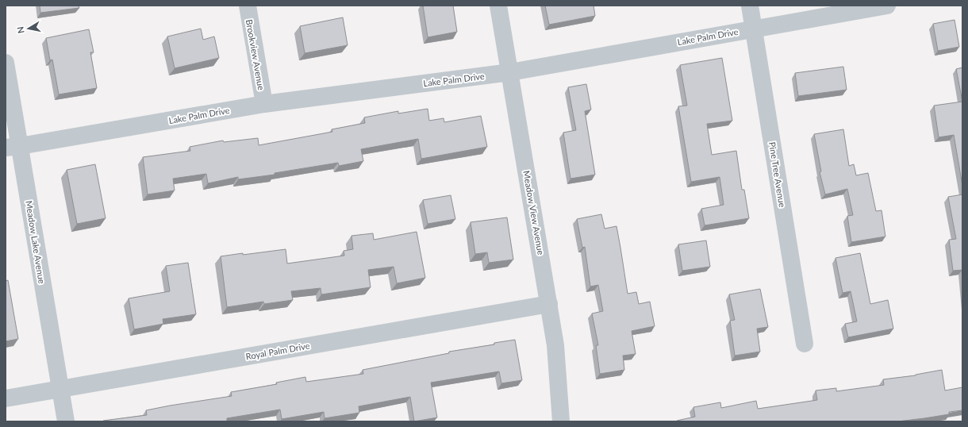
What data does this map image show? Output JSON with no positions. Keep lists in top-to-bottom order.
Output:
{
  "streets": {
    "street": [
      "Lake Palm Drive",
      "Brookview Avenue",
      "Pine Tree Avenue",
      "Meadow View Avenue",
      "Meadow Lake Avenue",
      "Royal Palm Drive"
    ]
  },
  "crossings": [
    ["Lake Palm Drive", "Brookview Avenue"],
    ["Lake Palm Drive", "Pine Tree Avenue"],
    ["Lake Palm Drive", "Meadow View Avenue"],
    ["Lake Palm Drive", "Meadow Lake Avenue"],
    ["Meadow View Avenue", "Royal Palm Drive"],
    ["Meadow Lake Avenue", "Royal Palm Drive"]
  ],
  "north": "left"
}
